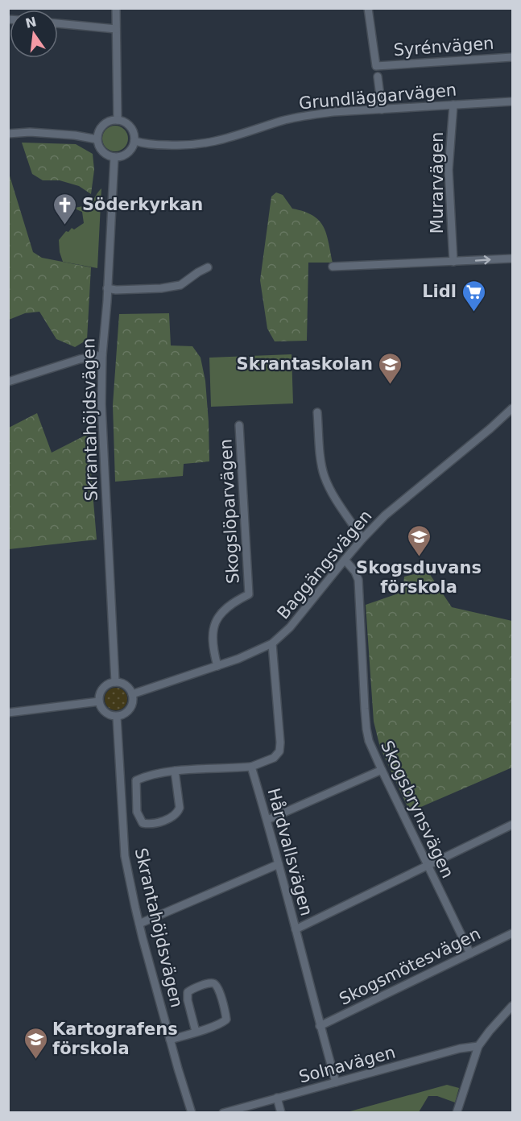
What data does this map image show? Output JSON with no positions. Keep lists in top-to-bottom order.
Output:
{
  "streets": {
    "street": [
      "Syrénvägen",
      "Grundläggarvägen",
      "Murarvägen",
      "Skrantahöjdsvägen",
      "Skogslöparvägen",
      "Baggängsvägen",
      "Skogsbrynsvägen",
      "Hårdvallsvägen",
      "Skogsmötesvägen",
      "Solnavägen"
    ]
  },
  "crossings": [
    ["Grundläggarvägen", "Murarvägen"],
    ["Grundläggarvägen", "Skrantahöjdsvägen"],
    ["Skrantahöjdsvägen", "Baggängsvägen"],
    ["Skogslöparvägen", "Baggängsvägen"],
    ["Baggängsvägen", "Skogsbrynsvägen"],
    ["Skogsbrynsvägen", "Skogsmötesvägen"],
    ["Hårdvallsvägen", "Skogsmötesvägen"],
    ["Hårdvallsvägen", "Solnavägen"]
  ],
  "places": {
    "church": ["Söderkyrkan"],
    "supermarket": ["Lidl"],
    "school or university": ["Skrantaskolan", "Skogsduvans förskola", "Kartografens förskola"]
  },
  "north": "top"
}
